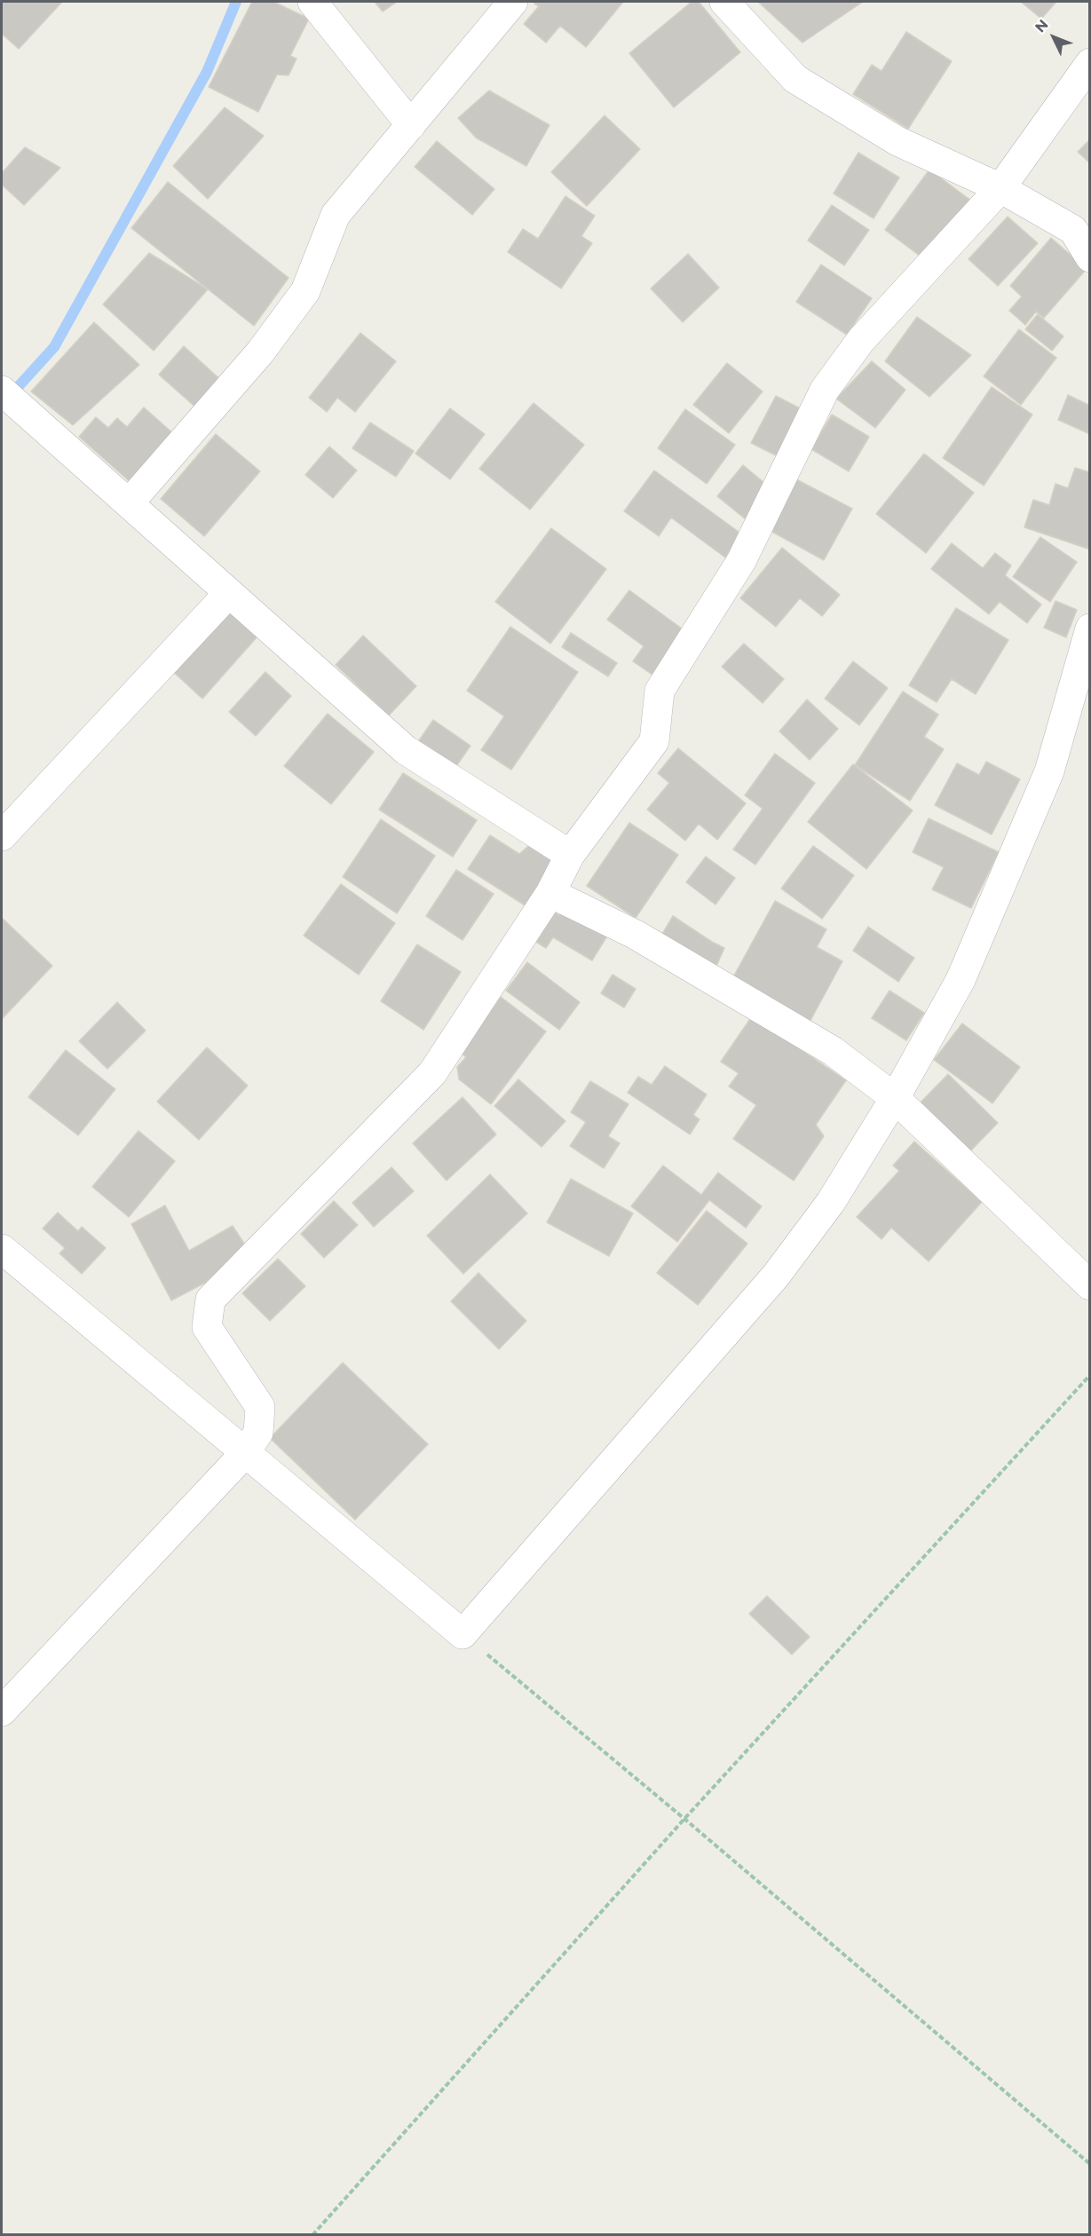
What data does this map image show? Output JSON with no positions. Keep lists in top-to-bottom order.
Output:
{
  "north": "top left"
}
